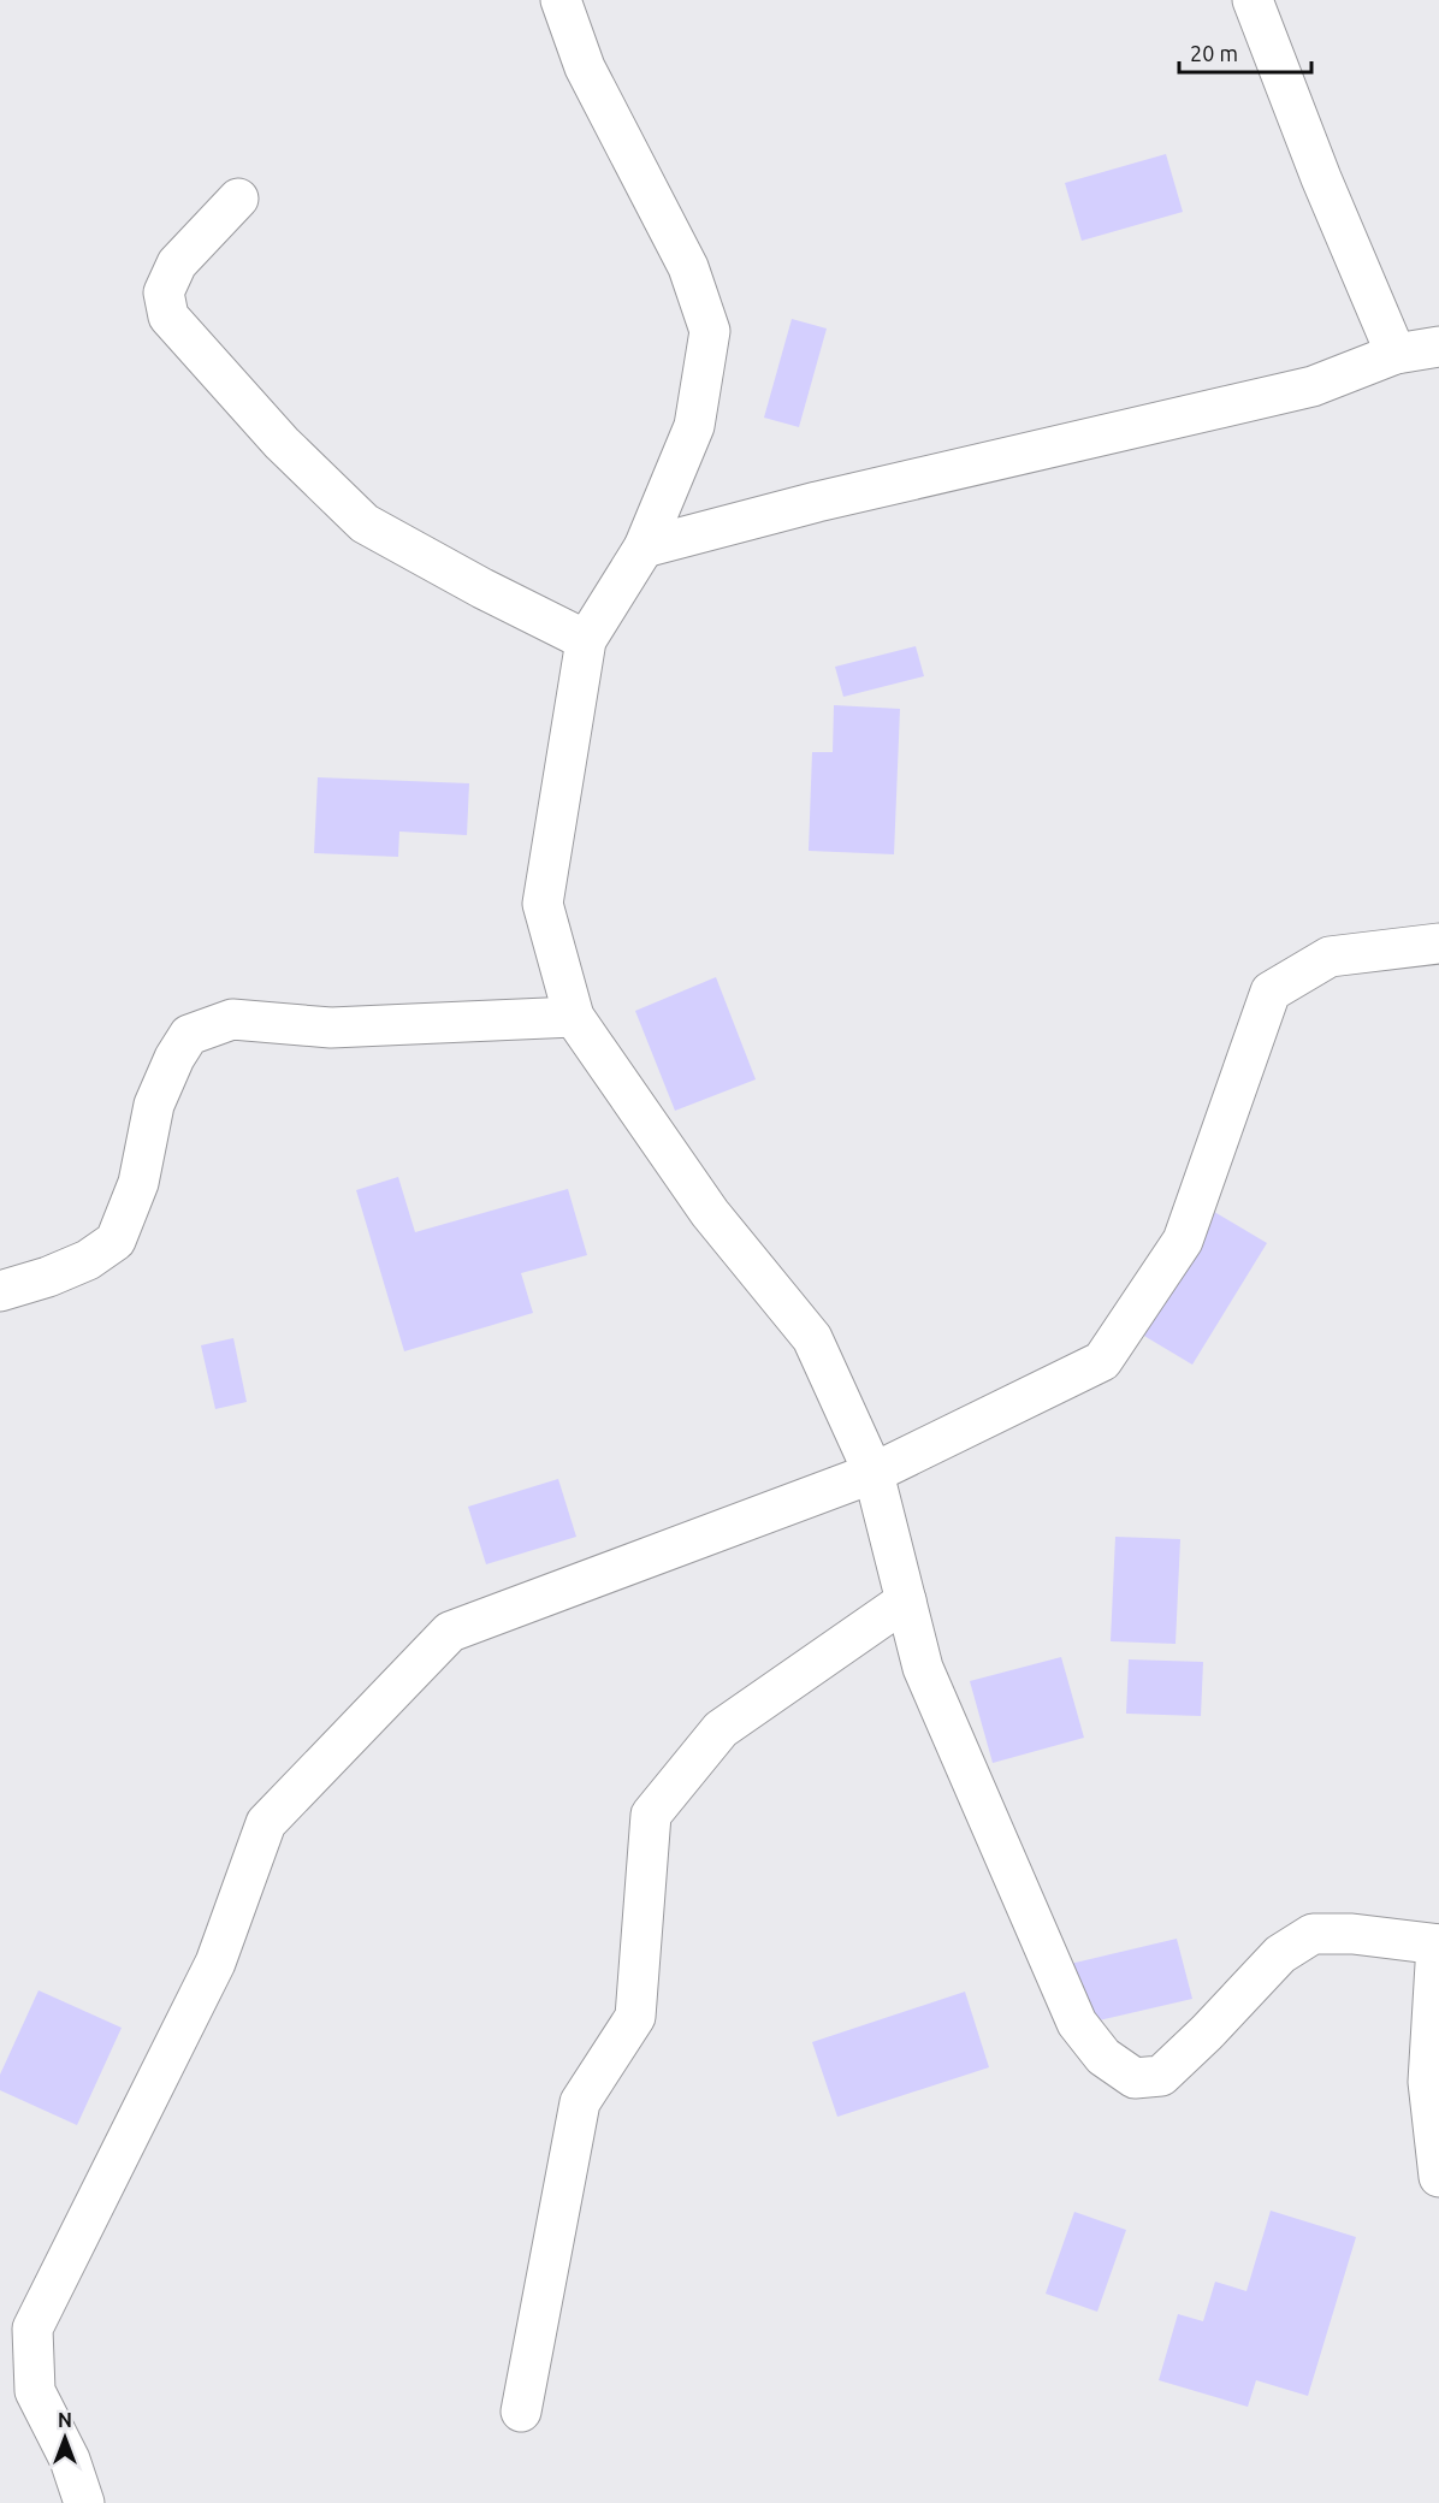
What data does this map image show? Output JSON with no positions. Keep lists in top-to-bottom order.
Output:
{
  "scale_bar": "20 m",
  "north": "top"
}
